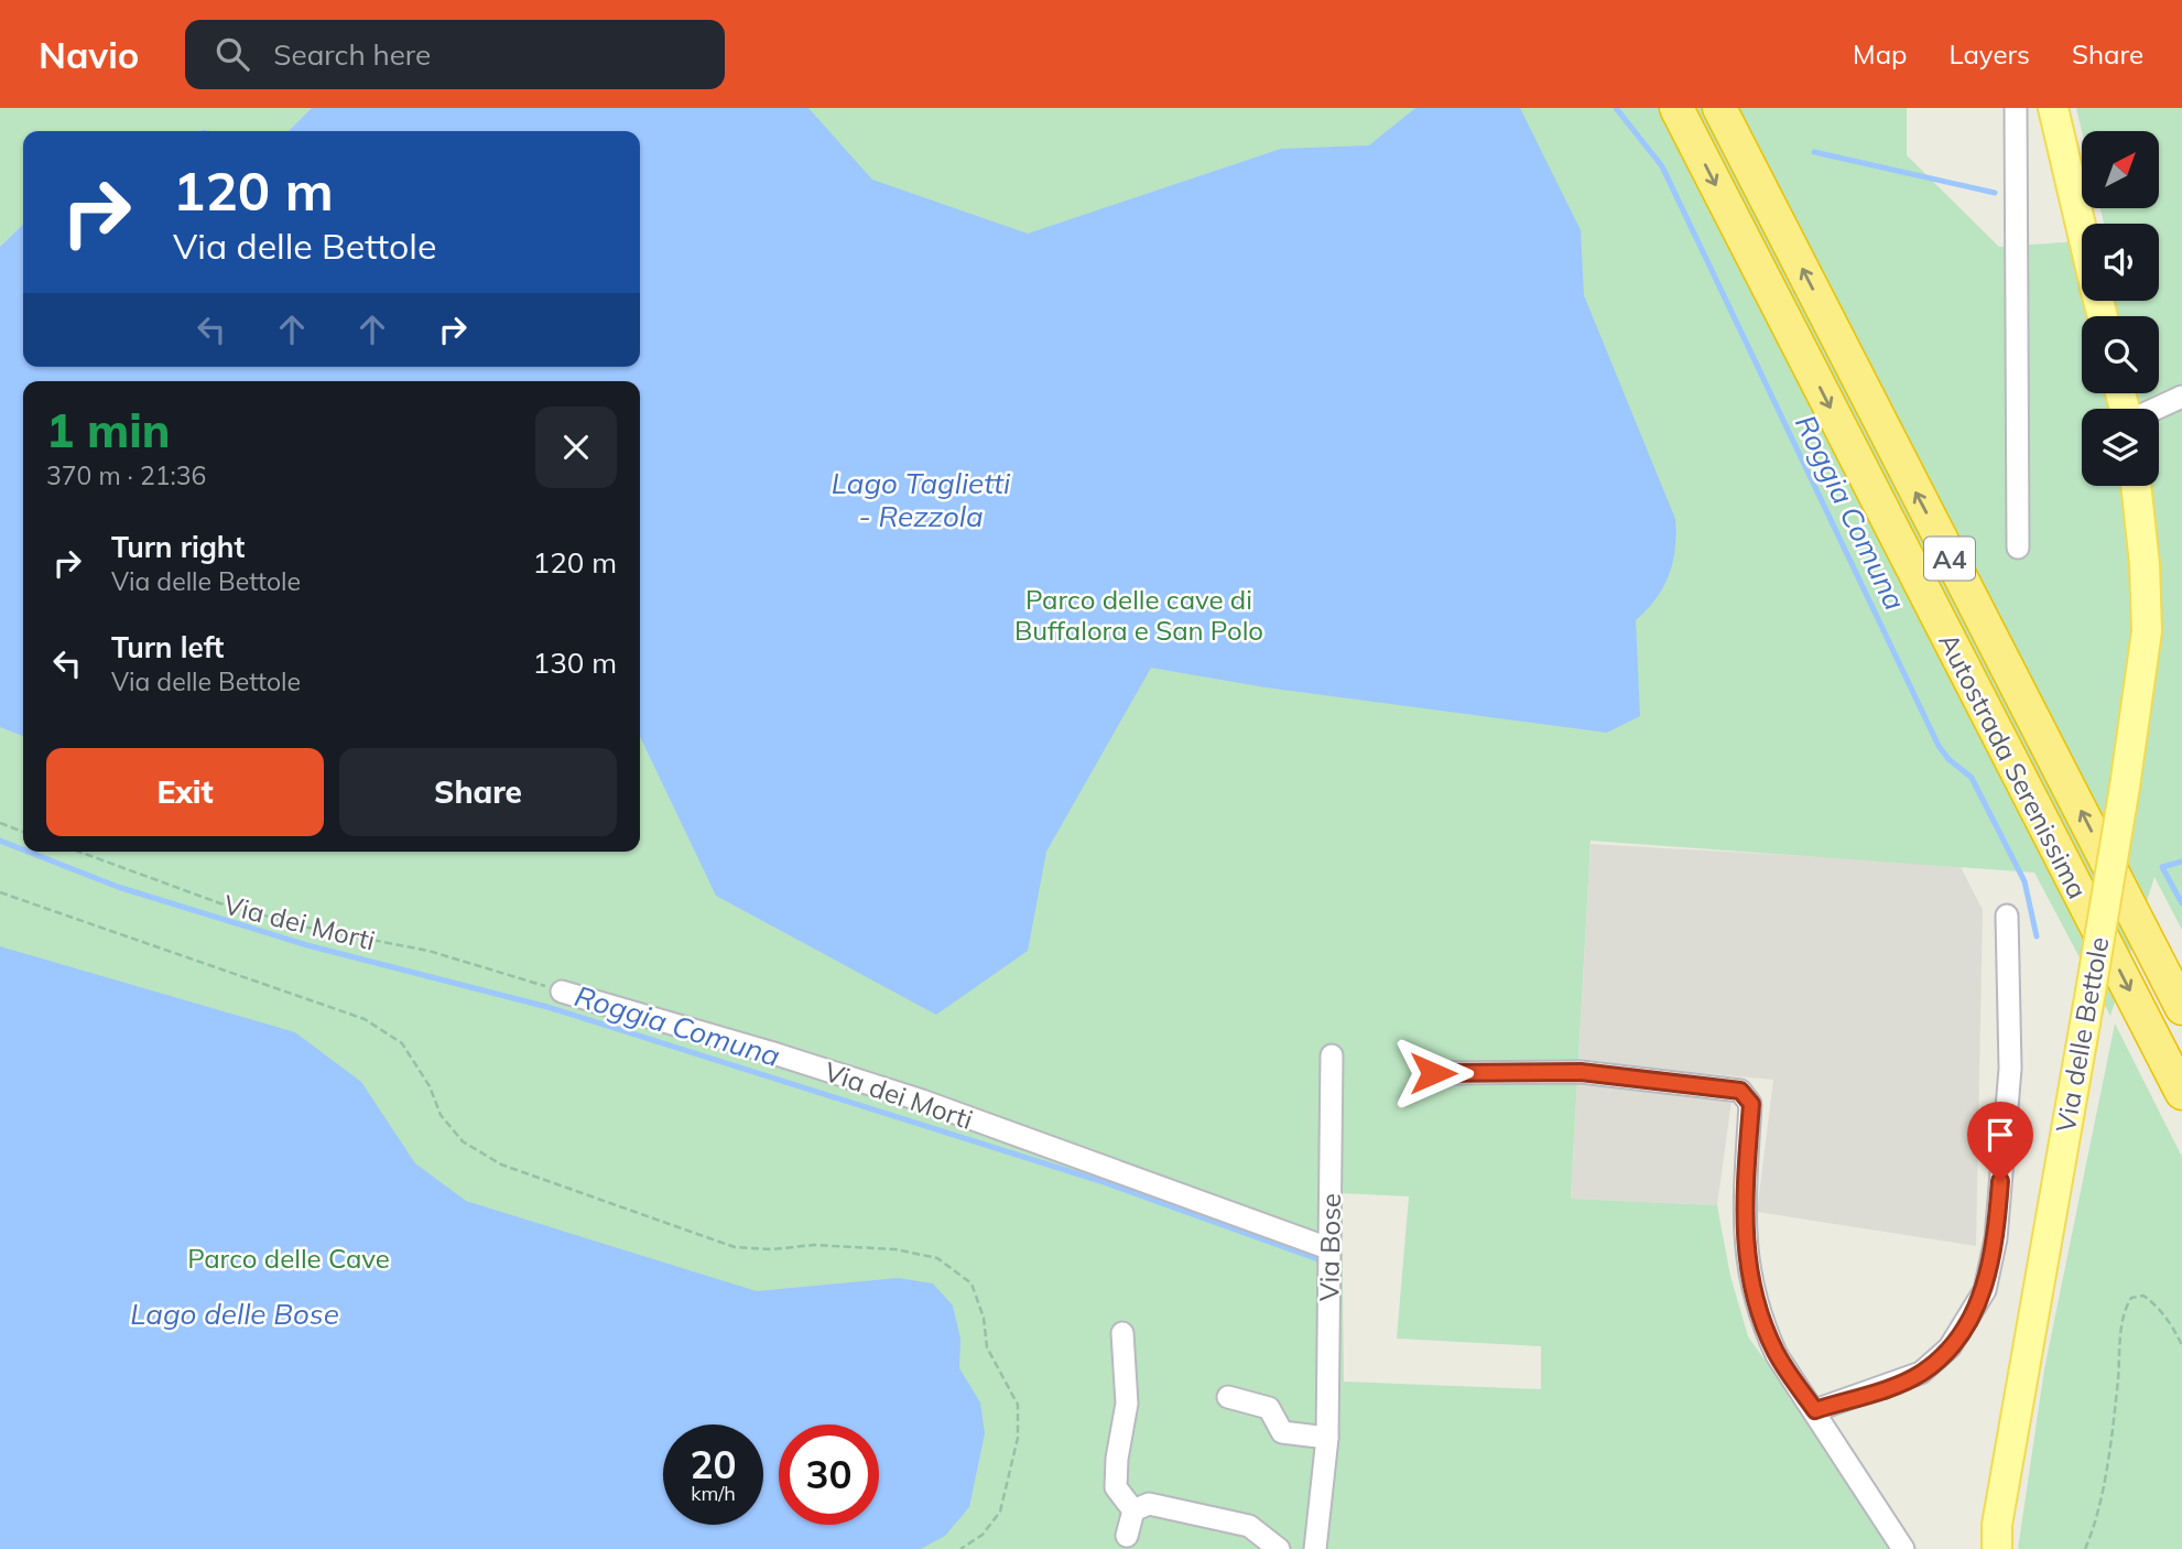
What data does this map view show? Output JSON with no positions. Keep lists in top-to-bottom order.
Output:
{
  "streets": {
    "highway": ["A4", "Autostrada Serenissima"],
    "main road": ["Via delle Bettole"],
    "street": ["Via dei Morti", "Via Bose"]
  },
  "crossings": [
    ["Via dei Morti", "Via Bose"]
  ],
  "water": ["Lago Taglietti - Rezzola", "Roggia Comuna", "Lago delle Bose"],
  "parks": ["Parco delle cave di Buffalora e San Polo", "Parco delle Cave"],
  "north": "top right",
  "page": {
    "header": "Navio",
    "search": "Search here",
    "nav": ["Map", "Layers", "Share"],
    "turn": ["120 m", "Via delle Bettole"],
    "heading": ["1 min", "370 m · 21:36"],
    "list": [
      {
        "name": "Turn right",
        "note": "Via delle Bettole",
        "value": "120 m"
      },
      {
        "name": "Turn left",
        "note": "Via delle Bettole",
        "value": "130 m"
      }
    ],
    "buttons": ["Exit", "Share"],
    "speed": "20 km/h",
    "limit": "30"
  }
}
